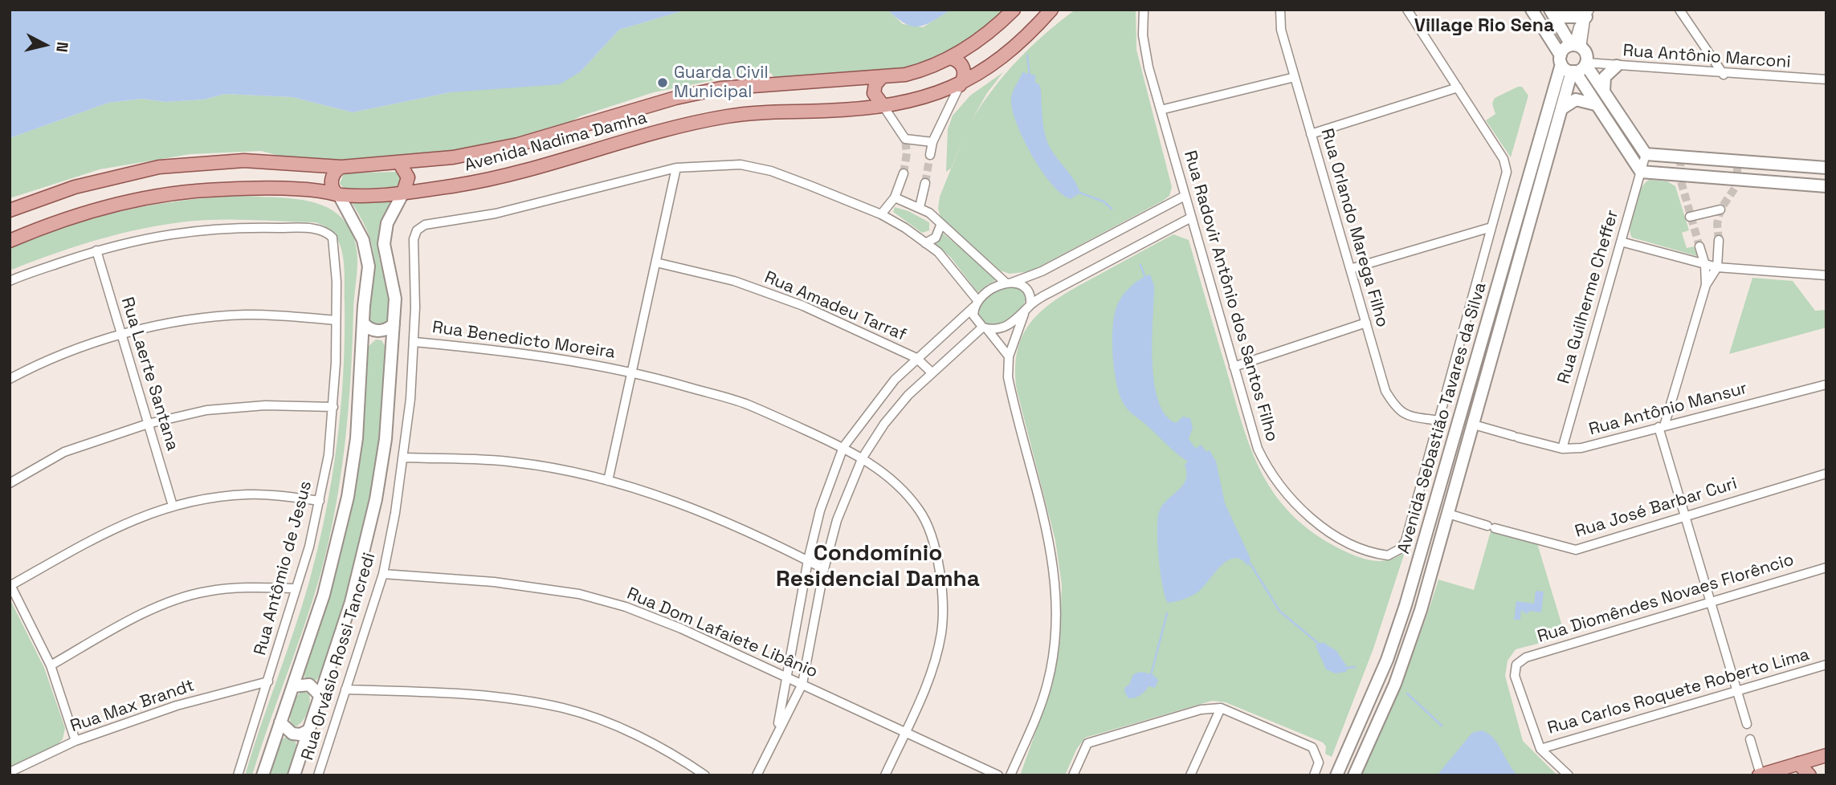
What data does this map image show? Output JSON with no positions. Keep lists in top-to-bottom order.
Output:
{
  "streets": {
    "main road": ["Avenida Nadima Damha", "Avenida Sebastião Tavares da Silva"],
    "street": [
      "Rua Antônio Marconi",
      "Rua Orlando Marega Filho",
      "Rua Radovir Antônio dos Santos Filho",
      "Rua Guilherme Cheffer",
      "Rua Amadeu Tarraf",
      "Rua Benedicto Moreira",
      "Rua Laerte Santana",
      "Rua Antônio Mansur",
      "Rua José Barbar Curi",
      "Rua Antômio de Jesus",
      "Rua Diomêndes Novaes Florêncio",
      "Rua Dom Lafaiete Libânio",
      "Rua Orvásio Rossi Tancredi",
      "Rua Carlos Roquete Roberto Lima",
      "Rua Max Brandt"
    ]
  },
  "crossings": [
    ["Rua Antônio Marconi", "Avenida Sebastião Tavares da Silva"],
    ["Rua Orlando Marega Filho", "Rua Radovir Antônio dos Santos Filho"],
    ["Rua Guilherme Cheffer", "Rua Antônio Mansur"],
    ["Rua Benedicto Moreira", "Rua Dom Lafaiete Libânio"],
    ["Rua Benedicto Moreira", "Rua Orvásio Rossi Tancredi"],
    ["Rua Laerte Santana", "Rua Antômio de Jesus"],
    ["Rua Antônio Mansur", "Avenida Sebastião Tavares da Silva"],
    ["Avenida Sebastião Tavares da Silva", "Rua José Barbar Curi"],
    ["Rua Antômio de Jesus", "Rua Max Brandt"],
    ["Rua Diomêndes Novaes Florêncio", "Rua Carlos Roquete Roberto Lima"],
    ["Rua Dom Lafaiete Libânio", "Rua Orvásio Rossi Tancredi"]
  ],
  "districts": ["Village Rio Sena", "Condomínio Residencial Damha"],
  "places": ["Guarda Civil Municipal"],
  "north": "right"
}
